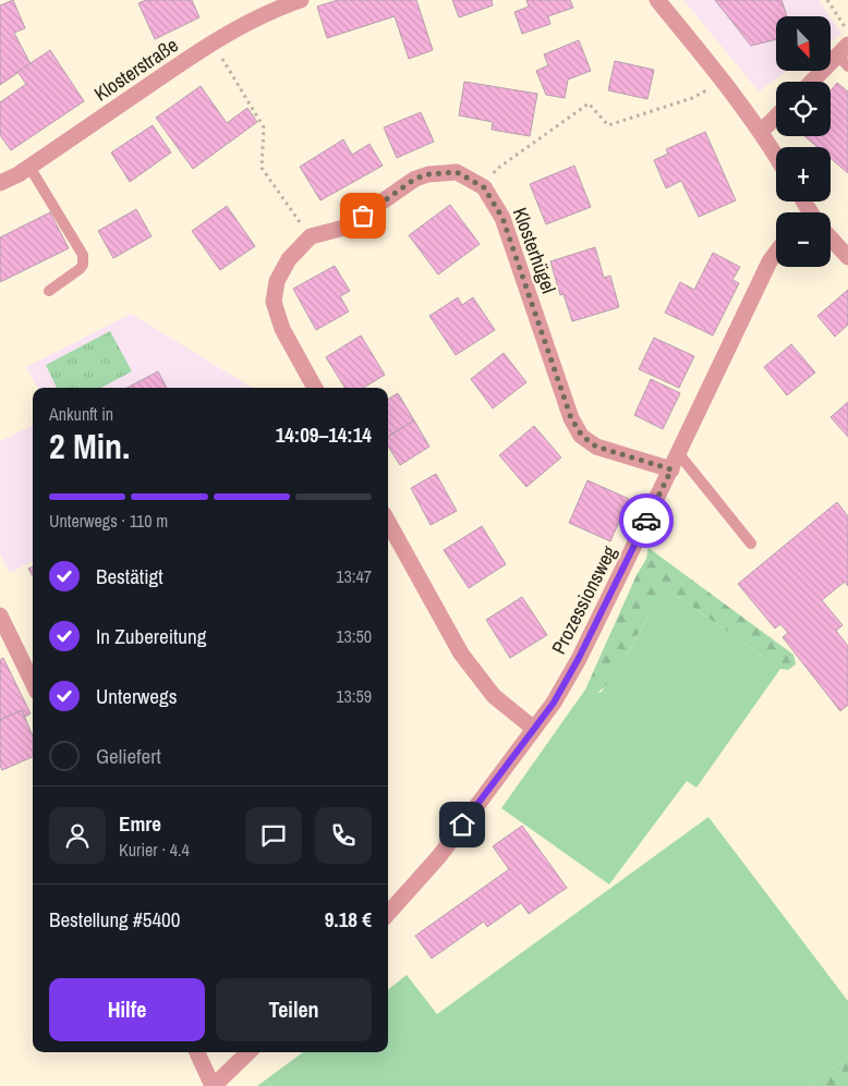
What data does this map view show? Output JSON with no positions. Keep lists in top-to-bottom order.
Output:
{
  "streets": {
    "street": ["Klosterstraße", "Klosterhügel", "Prozessionsweg"]
  },
  "crossings": [
    ["Klosterhügel", "Prozessionsweg"]
  ],
  "north": "bottom right",
  "page": {
    "map_buttons": ["+", "−"],
    "heading": ["2 Min.", "Ankunft in", "14:09–14:14"],
    "panel": [
      "Emre",
      "Kurier · 4.4",
      "Bestellung #5400",
      "9.18 €"
    ],
    "bar": "Unterwegs · 110 m",
    "list": [
      ["Bestätigt", "13:47"],
      ["In Zubereitung", "13:50"],
      ["Unterwegs", "13:59"],
      "Geliefert"
    ],
    "buttons": ["Hilfe", "Teilen"]
  }
}
